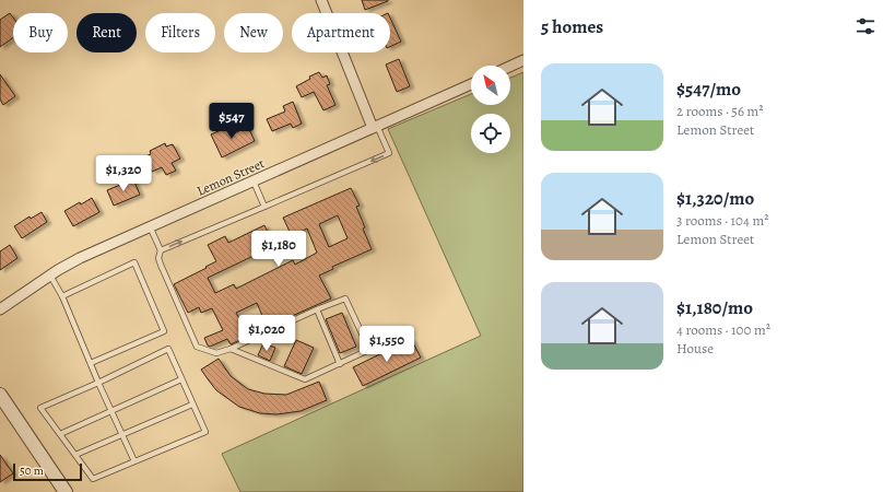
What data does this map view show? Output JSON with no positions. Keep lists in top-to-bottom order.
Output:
{
  "streets": {
    "street": ["Lemon Street"]
  },
  "scale_bar": "50 m",
  "north": "top left",
  "page": {
    "heading": "5 homes",
    "chip": [
      "Buy",
      "Rent",
      "Filters",
      "New",
      "Apartment"
    ],
    "list": [
      {
        "name": "$547/mo",
        "note": "2 rooms · 56 m² · Lemon Street"
      },
      {
        "name": "$1,320/mo",
        "note": "3 rooms · 104 m² · Lemon Street"
      },
      {
        "name": "$1,180/mo",
        "note": "4 rooms · 100 m² · House"
      }
    ],
    "price": [
      "$547",
      "$1,320",
      "$1,180",
      "$1,020",
      "$1,550"
    ],
    "scale": "50 m"
  }
}
